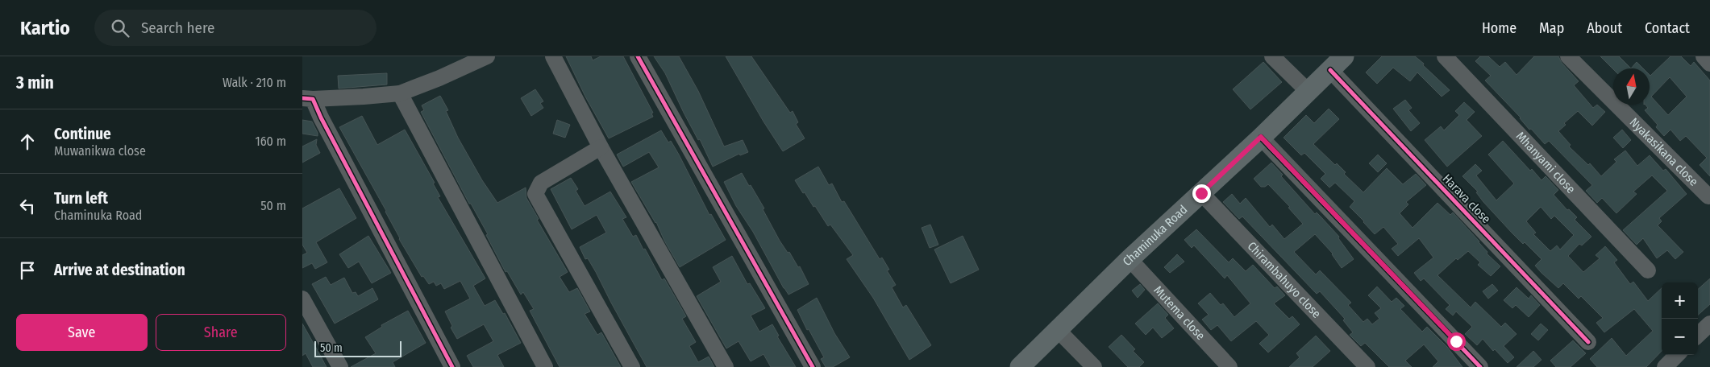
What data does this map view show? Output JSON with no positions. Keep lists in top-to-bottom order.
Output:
{
  "streets": {
    "main road": ["Chaminuka Road"],
    "street": [
      "Nyakasikana close",
      "Mhanyami close",
      "Harava close",
      "Chirambahuyo close",
      "Mutema close"
    ]
  },
  "crossings": [
    ["Harava close", "Chaminuka Road"],
    ["Chaminuka Road", "Chirambahuyo close"],
    ["Chaminuka Road", "Mutema close"]
  ],
  "scale_bar": "50 m",
  "north": "top",
  "page": {
    "header": "Kartio",
    "search": "Search here",
    "nav": [
      "Home",
      "Map",
      "About",
      "Contact"
    ],
    "heading": ["3 min", "Walk · 210 m"],
    "list": [
      ["Continue", "Muwanikwa close", "160 m"],
      ["Turn left", "Chaminuka Road", "50 m"],
      "Arrive at destination"
    ],
    "map_buttons": ["+", "−"],
    "buttons": ["Save", "Share"],
    "scale": "50 m"
  }
}
